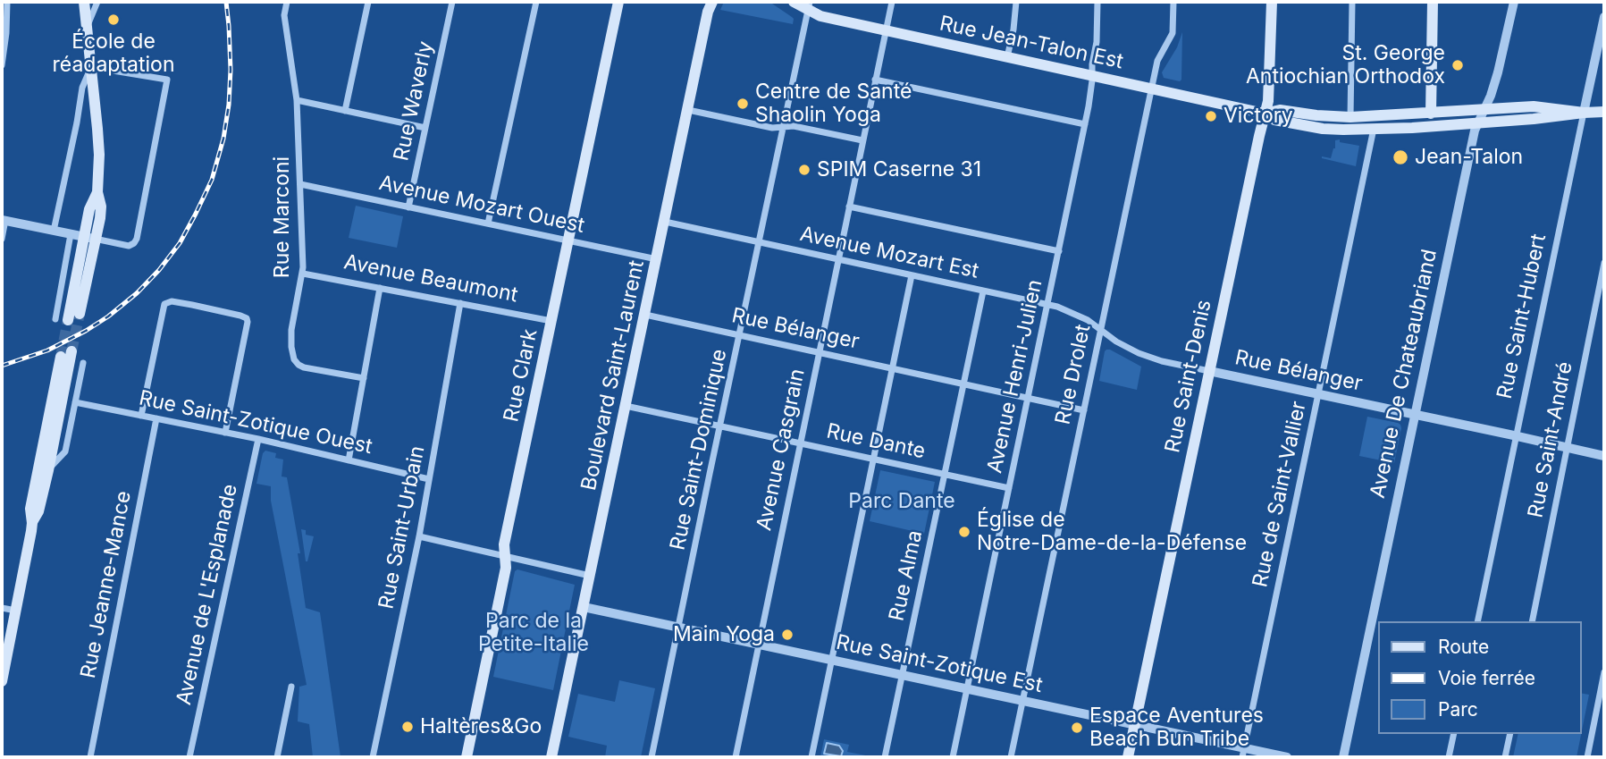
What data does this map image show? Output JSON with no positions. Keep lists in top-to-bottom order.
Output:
{
  "streets": {
    "main road": [
      "Rue Jean-Talon Est",
      "Rue Clark",
      "Boulevard Saint-Laurent",
      "Rue Saint-Denis"
    ],
    "street": [
      "Rue Waverly",
      "Avenue Mozart Ouest",
      "Rue Marconi",
      "Avenue Mozart Est",
      "Avenue Beaumont",
      "Rue Saint-Hubert",
      "Rue Bélanger",
      "Avenue De Chateaubriand",
      "Rue Drolet",
      "Avenue Henri-Julien",
      "Rue Saint-Zotique Ouest",
      "Rue Saint-André",
      "Rue Dante",
      "Rue Saint-Dominique",
      "Avenue Casgrain",
      "Rue de Saint-Vallier",
      "Rue Saint-Urbain",
      "Rue Alma",
      "Rue Jeanne-Mance",
      "Avenue de L'Esplanade",
      "Rue Saint-Zotique Est"
    ]
  },
  "crossings": [
    ["Rue Jean-Talon Est", "Rue Saint-Hubert"],
    ["Rue Jean-Talon Est", "Avenue De Chateaubriand"],
    ["Rue Jean-Talon Est", "Rue Drolet"],
    ["Rue Jean-Talon Est", "Avenue Henri-Julien"],
    ["Rue Jean-Talon Est", "Rue Saint-Denis"],
    ["Rue Jean-Talon Est", "Rue Saint-Dominique"],
    ["Rue Jean-Talon Est", "Avenue Casgrain"],
    ["Rue Jean-Talon Est", "Rue de Saint-Vallier"],
    ["Rue Waverly", "Avenue Mozart Ouest"],
    ["Avenue Mozart Ouest", "Rue Marconi"],
    ["Avenue Mozart Ouest", "Rue Clark"],
    ["Avenue Mozart Ouest", "Boulevard Saint-Laurent"],
    ["Rue Marconi", "Avenue Beaumont"],
    ["Avenue Mozart Est", "Rue Bélanger"],
    ["Avenue Mozart Est", "Rue Drolet"],
    ["Avenue Mozart Est", "Boulevard Saint-Laurent"],
    ["Avenue Mozart Est", "Avenue Henri-Julien"],
    ["Avenue Mozart Est", "Rue Saint-Dominique"],
    ["Avenue Mozart Est", "Avenue Casgrain"],
    ["Avenue Mozart Est", "Rue Alma"],
    ["Avenue Beaumont", "Rue Clark"],
    ["Avenue Beaumont", "Rue Saint-Urbain"],
    ["Rue Saint-Hubert", "Rue Bélanger"],
    ["Rue Bélanger", "Avenue De Chateaubriand"],
    ["Rue Bélanger", "Rue Drolet"],
    ["Rue Bélanger", "Boulevard Saint-Laurent"],
    ["Rue Bélanger", "Avenue Henri-Julien"],
    ["Rue Bélanger", "Rue Saint-Denis"],
    ["Rue Bélanger", "Rue Saint-André"],
    ["Rue Bélanger", "Rue Saint-Dominique"],
    ["Rue Bélanger", "Avenue Casgrain"],
    ["Rue Bélanger", "Rue de Saint-Vallier"],
    ["Rue Bélanger", "Rue Alma"],
    ["Rue Drolet", "Rue Saint-Zotique Est"],
    ["Boulevard Saint-Laurent", "Rue Dante"],
    ["Boulevard Saint-Laurent", "Rue Saint-Zotique Est"],
    ["Avenue Henri-Julien", "Rue Dante"],
    ["Avenue Henri-Julien", "Rue Saint-Zotique Est"],
    ["Rue Saint-Denis", "Rue Saint-Zotique Est"],
    ["Rue Saint-Zotique Ouest", "Rue Saint-Urbain"],
    ["Rue Saint-Zotique Ouest", "Rue Jeanne-Mance"],
    ["Rue Saint-Zotique Ouest", "Avenue de L'Esplanade"],
    ["Rue Dante", "Rue Saint-Dominique"],
    ["Rue Dante", "Avenue Casgrain"],
    ["Rue Dante", "Rue Alma"],
    ["Rue Saint-Dominique", "Rue Saint-Zotique Est"],
    ["Avenue Casgrain", "Rue Saint-Zotique Est"],
    ["Rue de Saint-Vallier", "Rue Saint-Zotique Est"],
    ["Rue Alma", "Rue Saint-Zotique Est"]
  ],
  "parks": ["Parc Dante", "Parc de la Petite-Italie"],
  "places": [
    "École de réadaptation",
    "St. George Antiochian Orthodox",
    "Centre de Santé Shaolin Yoga",
    "Victory",
    "Jean-Talon",
    "SPIM Caserne 31",
    "Église de Notre-Dame-de-la-Défense",
    "Main Yoga",
    "Haltères&Go",
    "Espace Aventures Beach Bun Tribe"
  ],
  "legend": ["Route", "Voie ferrée", "Parc"]
}
